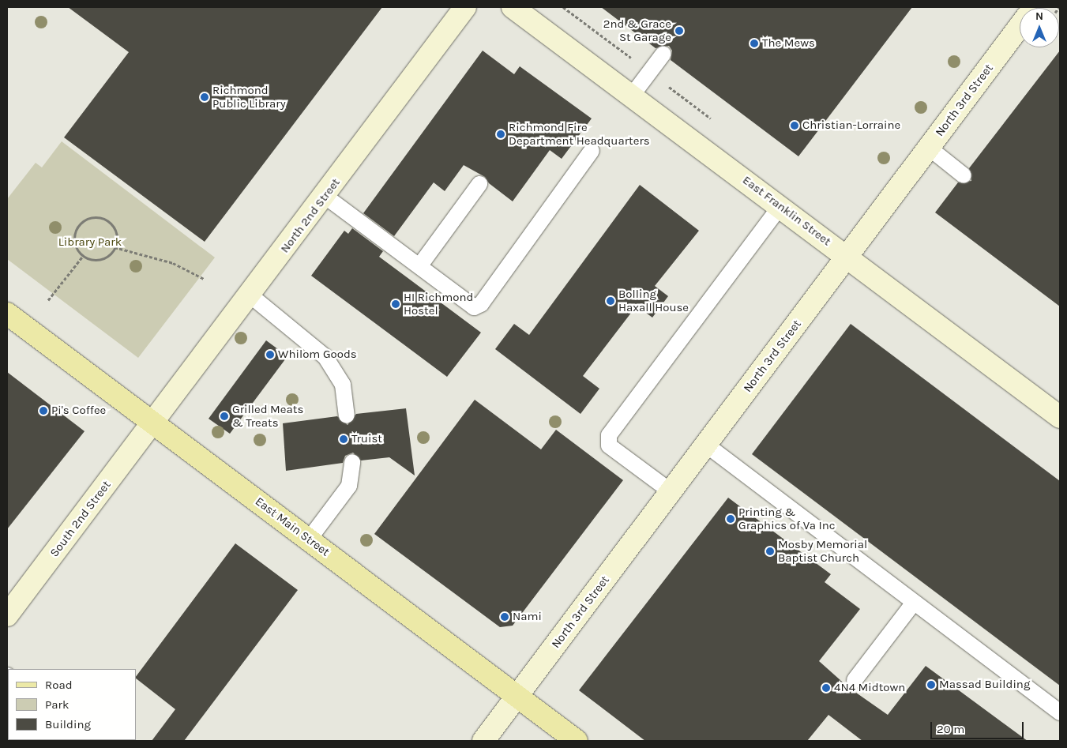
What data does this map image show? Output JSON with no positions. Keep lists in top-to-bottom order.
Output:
{
  "streets": {
    "main road": ["East Main Street"],
    "street": [
      "North 3rd Street",
      "East Franklin Street",
      "North 2nd Street",
      "South 2nd Street"
    ]
  },
  "crossings": [
    ["North 3rd Street", "East Franklin Street"],
    ["North 3rd Street", "East Main Street"],
    ["North 2nd Street", "South 2nd Street"],
    ["North 2nd Street", "East Main Street"],
    ["South 2nd Street", "East Main Street"]
  ],
  "parks": ["Library Park"],
  "places": [
    "2nd & Grace St Garage",
    "The Mews",
    "Richmond Public Library",
    "Christian-Lorraine",
    "Richmond Fire Department Headquarters",
    "Bolling Haxall House",
    "HI Richmond Hostel",
    "Whilom Goods",
    "Pi's Coffee",
    "Grilled Meats & Treats",
    "Truist",
    "Printing & Graphics of Va Inc",
    "Mosby Memorial Baptist Church",
    "Nami",
    "Massad Building",
    "4N4 Midtown"
  ],
  "legend": ["Road", "Park", "Building"],
  "scale_bar": "20 m",
  "north": "top"
}
